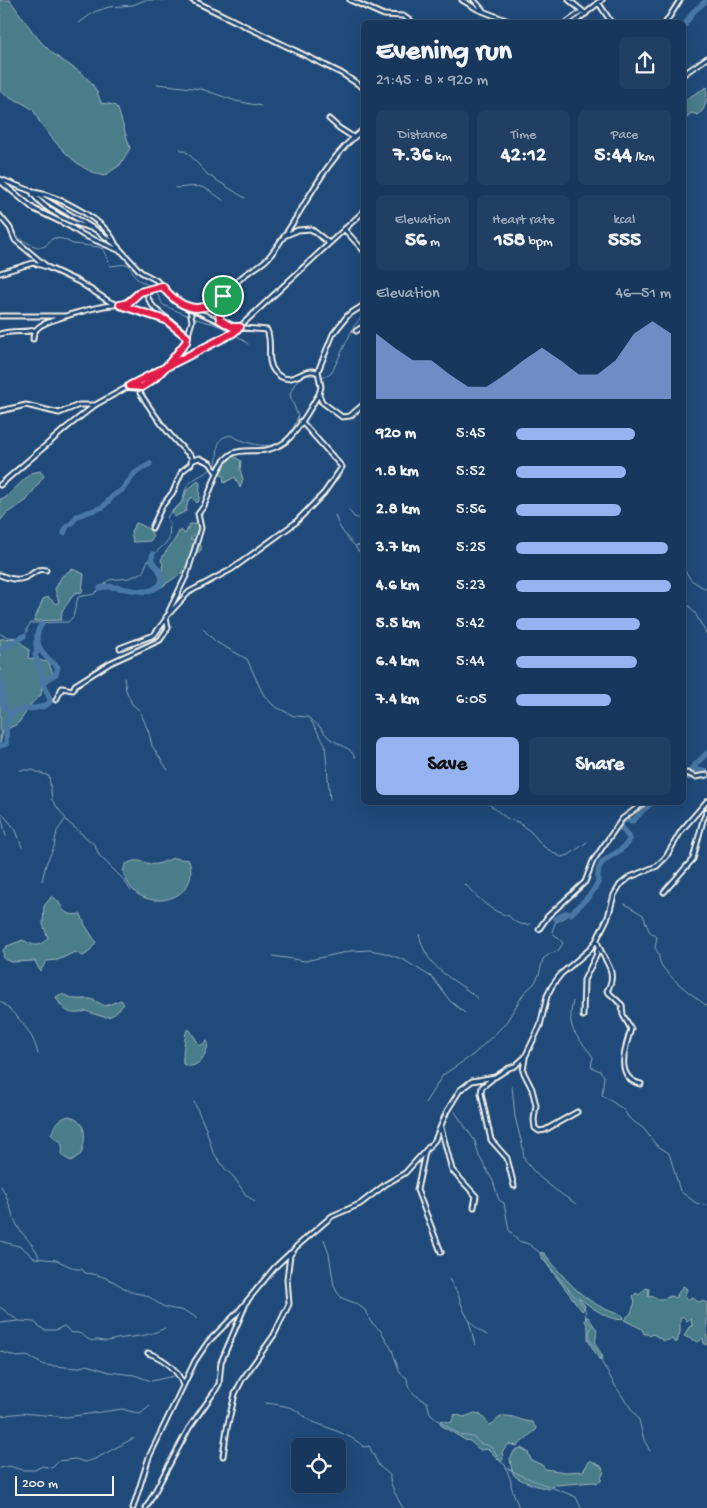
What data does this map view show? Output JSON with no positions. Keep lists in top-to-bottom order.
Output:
{
  "scale_bar": "200 m",
  "page": {
    "heading": ["Evening run", "21:45 · 8 × 920 m"],
    "stats": [
      ["Distance", "7.36 km"],
      ["Time", "42:12"],
      ["Pace", "5:44 /km"],
      ["Elevation", "56 m"],
      ["Heart rate", "158 bpm"],
      ["kcal", "555"]
    ],
    "chart": ["Elevation", "46–51 m"],
    "list": [
      {
        "name": "920 m",
        "note": "5:45"
      },
      {
        "name": "1.8 km",
        "note": "5:52"
      },
      {
        "name": "2.8 km",
        "note": "5:56"
      },
      {
        "name": "3.7 km",
        "note": "5:25"
      },
      {
        "name": "4.6 km",
        "note": "5:23"
      },
      {
        "name": "5.5 km",
        "note": "5:42"
      },
      {
        "name": "6.4 km",
        "note": "5:44"
      },
      {
        "name": "7.4 km",
        "note": "6:05"
      }
    ],
    "buttons": ["Save", "Share"],
    "scale": "200 m"
  }
}
